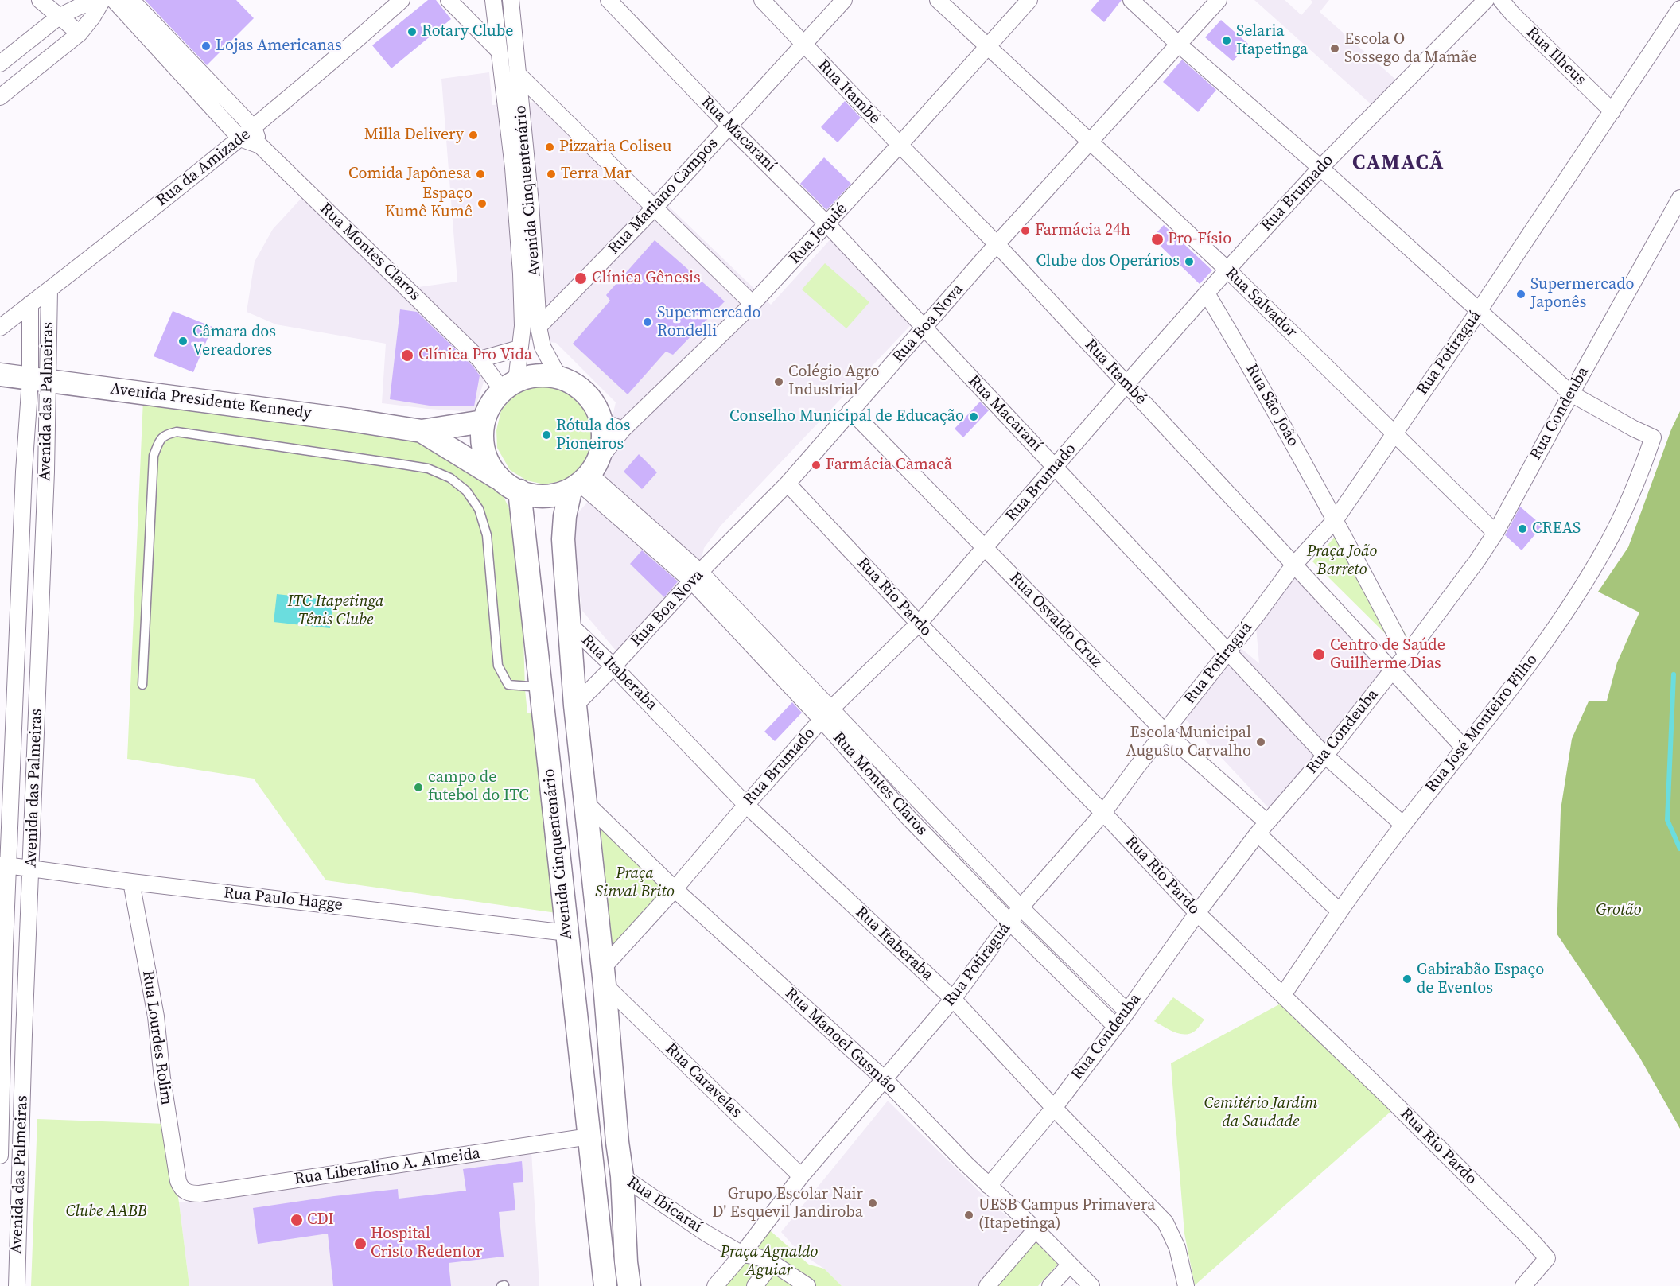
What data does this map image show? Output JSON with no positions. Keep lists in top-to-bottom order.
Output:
{
  "streets": {
    "main road": ["Avenida Cinquentenário", "Avenida Presidente Kennedy"],
    "street": [
      "Rua Ilheus",
      "Rua Itambé",
      "Rua Macaraní",
      "Rua da Amizade",
      "Rua Brumado",
      "Rua Mariano Campos",
      "Rua Jequié",
      "Rua Montes Claros",
      "Rua Salvador",
      "Rua Boa Nova",
      "Rua Potiraguá",
      "Avenida das Palmeiras",
      "Rua São João",
      "Rua Condeuba",
      "Rua Rio Pardo",
      "Rua Osvaldo Cruz",
      "Rua Itaberaba",
      "Rua José Monteiro Filho",
      "Rua Paulo Hagge",
      "Rua Lourdes Rolim",
      "Rua Manoel Gusmão",
      "Rua Caravelas",
      "Rua Liberalino A. Almeida",
      "Rua Ibicaraí"
    ]
  },
  "crossings": [
    ["Rua Ilheus", "Rua Potiraguá"],
    ["Rua Itambé", "Rua Brumado"],
    ["Rua Itambé", "Rua Mariano Campos"],
    ["Rua Itambé", "Rua Jequié"],
    ["Rua Itambé", "Rua Boa Nova"],
    ["Rua Itambé", "Rua Potiraguá"],
    ["Rua Itambé", "Rua Condeuba"],
    ["Rua Itambé", "Rua José Monteiro Filho"],
    ["Rua Macaraní", "Rua Brumado"],
    ["Rua Macaraní", "Rua Mariano Campos"],
    ["Rua Macaraní", "Rua Jequié"],
    ["Rua Macaraní", "Rua Boa Nova"],
    ["Rua Macaraní", "Rua Potiraguá"],
    ["Rua Macaraní", "Rua Condeuba"],
    ["Rua Macaraní", "Rua José Monteiro Filho"],
    ["Rua da Amizade", "Rua Montes Claros"],
    ["Rua da Amizade", "Avenida das Palmeiras"],
    ["Avenida Cinquentenário", "Rua Brumado"],
    ["Avenida Cinquentenário", "Rua Mariano Campos"],
    ["Avenida Cinquentenário", "Rua Jequié"],
    ["Avenida Cinquentenário", "Rua Montes Claros"],
    ["Avenida Cinquentenário", "Rua Boa Nova"],
    ["Avenida Cinquentenário", "Avenida Presidente Kennedy"],
    ["Avenida Cinquentenário", "Rua Itaberaba"],
    ["Avenida Cinquentenário", "Rua Paulo Hagge"],
    ["Avenida Cinquentenário", "Rua Manoel Gusmão"],
    ["Avenida Cinquentenário", "Rua Caravelas"],
    ["Avenida Cinquentenário", "Rua Liberalino A. Almeida"],
    ["Avenida Cinquentenário", "Rua Ibicaraí"],
    ["Rua Brumado", "Rua Montes Claros"],
    ["Rua Brumado", "Rua Salvador"],
    ["Rua Brumado", "Rua São João"],
    ["Rua Brumado", "Rua Rio Pardo"],
    ["Rua Brumado", "Rua Osvaldo Cruz"],
    ["Rua Brumado", "Rua Itaberaba"],
    ["Rua Brumado", "Rua Manoel Gusmão"],
    ["Rua Brumado", "Rua Caravelas"],
    ["Rua Jequié", "Rua Montes Claros"],
    ["Rua Jequié", "Rua Salvador"],
    ["Rua Jequié", "Avenida Presidente Kennedy"],
    ["Rua Montes Claros", "Rua Boa Nova"],
    ["Rua Montes Claros", "Rua Potiraguá"],
    ["Rua Montes Claros", "Avenida Presidente Kennedy"],
    ["Rua Montes Claros", "Rua Condeuba"],
    ["Rua Salvador", "Rua Boa Nova"],
    ["Rua Salvador", "Rua Potiraguá"],
    ["Rua Salvador", "Rua Condeuba"],
    ["Rua Boa Nova", "Rua Rio Pardo"],
    ["Rua Boa Nova", "Rua Osvaldo Cruz"],
    ["Rua Boa Nova", "Rua Itaberaba"],
    ["Rua Potiraguá", "Rua São João"],
    ["Rua Potiraguá", "Rua Rio Pardo"],
    ["Rua Potiraguá", "Rua Osvaldo Cruz"],
    ["Rua Potiraguá", "Rua Itaberaba"],
    ["Rua Potiraguá", "Rua Manoel Gusmão"],
    ["Rua Potiraguá", "Rua Caravelas"],
    ["Rua Potiraguá", "Rua Ibicaraí"],
    ["Avenida das Palmeiras", "Avenida Presidente Kennedy"],
    ["Avenida das Palmeiras", "Rua Paulo Hagge"],
    ["Rua Condeuba", "Rua Rio Pardo"],
    ["Rua Condeuba", "Rua Osvaldo Cruz"],
    ["Rua Condeuba", "Rua Itaberaba"],
    ["Rua Condeuba", "Rua José Monteiro Filho"],
    ["Rua Condeuba", "Rua Manoel Gusmão"],
    ["Rua Rio Pardo", "Rua José Monteiro Filho"],
    ["Rua Osvaldo Cruz", "Rua José Monteiro Filho"],
    ["Rua Paulo Hagge", "Rua Lourdes Rolim"],
    ["Rua Lourdes Rolim", "Rua Liberalino A. Almeida"]
  ],
  "districts": ["CAMACÃ"],
  "parks": [
    "Praça João Barreto",
    "ITC Itapetinga Tênis Clube",
    "Praça Sinval Brito",
    "Grotão",
    "Cemitério Jardim da Saudade",
    "Clube AABB",
    "Praça Agnaldo Aguiar"
  ],
  "places": [
    "Rotary Clube",
    "Selaria Itapetinga",
    "Lojas Americanas",
    "Escola O Sossego da Mamãe",
    "Milla Delivery",
    "Pizzaria Coliseu",
    "Comida Japônesa",
    "Terra Mar",
    "Espaço Kumê Kumê",
    "Farmácia 24h",
    "Pro-Físio",
    "Clube dos Operários",
    "Clínica Gênesis",
    "Supermercado Japonês",
    "Supermercado Rondelli",
    "Câmara dos Vereadores",
    "Clínica Pro Vida",
    "Colégio Agro Industrial",
    "Conselho Municipal de Educação",
    "Rótula dos Pioneiros",
    "Farmácia Camacã",
    "CREAS",
    "Centro de Saúde Guilherme Dias",
    "Escola Municipal Augusto Carvalho",
    "campo de futebol do ITC",
    "Gabirabão Espaço de Eventos",
    "Grupo Escolar Nair D' Esquevil Jandiroba",
    "UESB Campus Primavera (Itapetinga)",
    "CDI",
    "Hospital Cristo Redentor"
  ]
}
